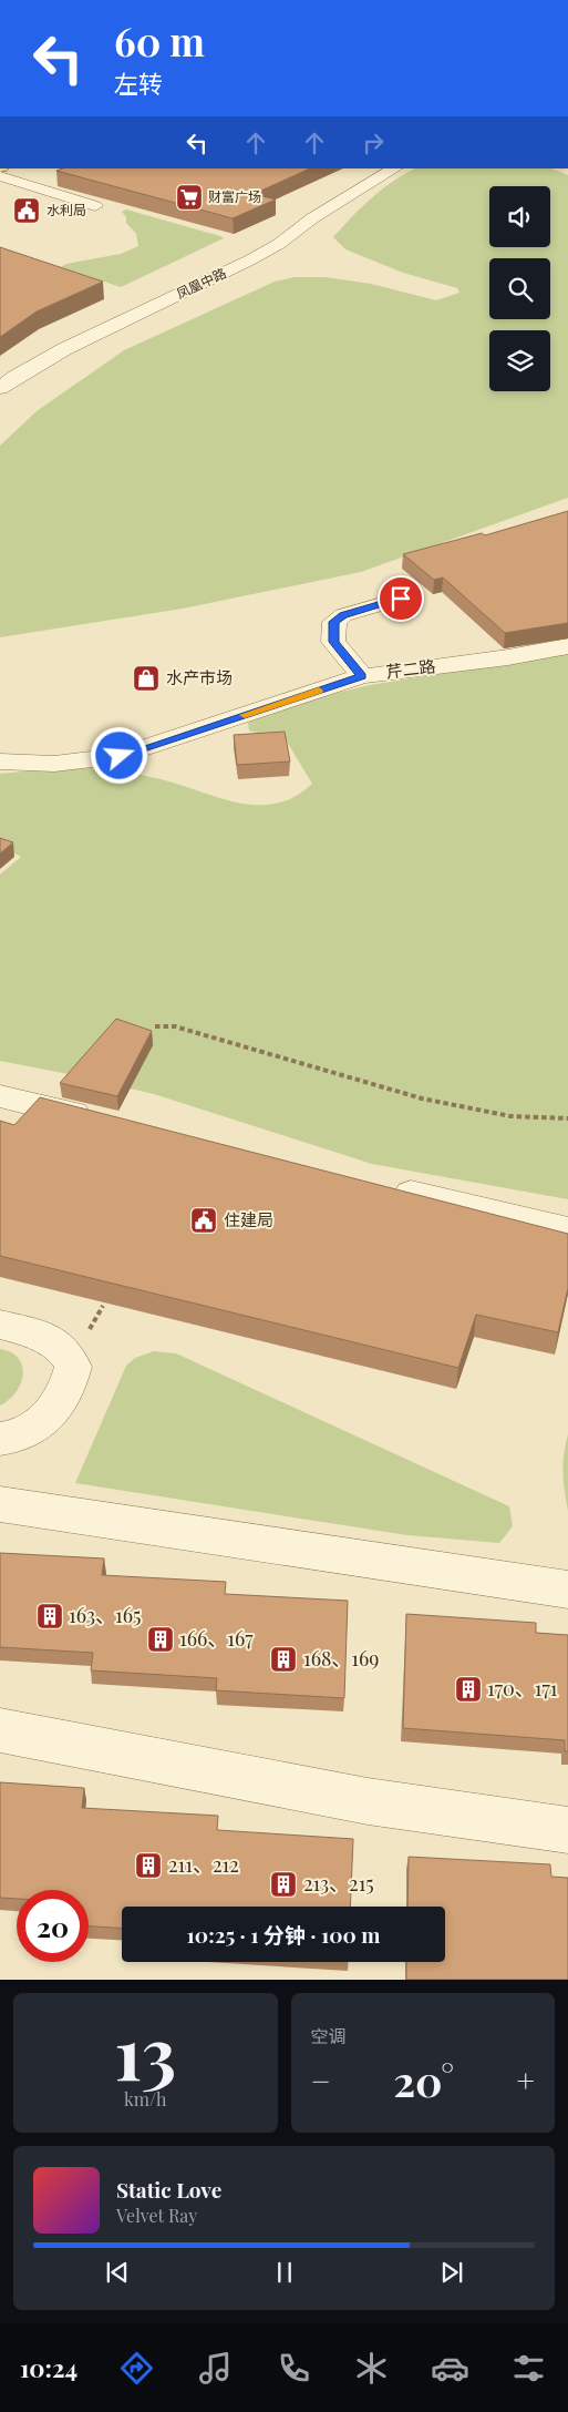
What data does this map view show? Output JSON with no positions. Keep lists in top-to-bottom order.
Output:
{
  "streets": {
    "street": ["凤凰中路", "芹二路"]
  },
  "places": {
    "supermarket": ["财富广场"],
    "public building": ["水利局", "住建局"],
    "shop": ["水产市场"],
    "building": [
      "163、165",
      "166、167",
      "168、169",
      "170、171",
      "211、212",
      "213、215"
    ]
  },
  "page": {
    "turn": ["60 m", "左转"],
    "limit": "20",
    "trip": "10:25 · 1 分钟 · 100 m",
    "tile": [
      ["13", "km/h"],
      "空调"
    ],
    "heat": ["−", "20°", "+"],
    "song": ["Static Love", "Velvet Ray"],
    "tabs": "10:24"
  }
}
